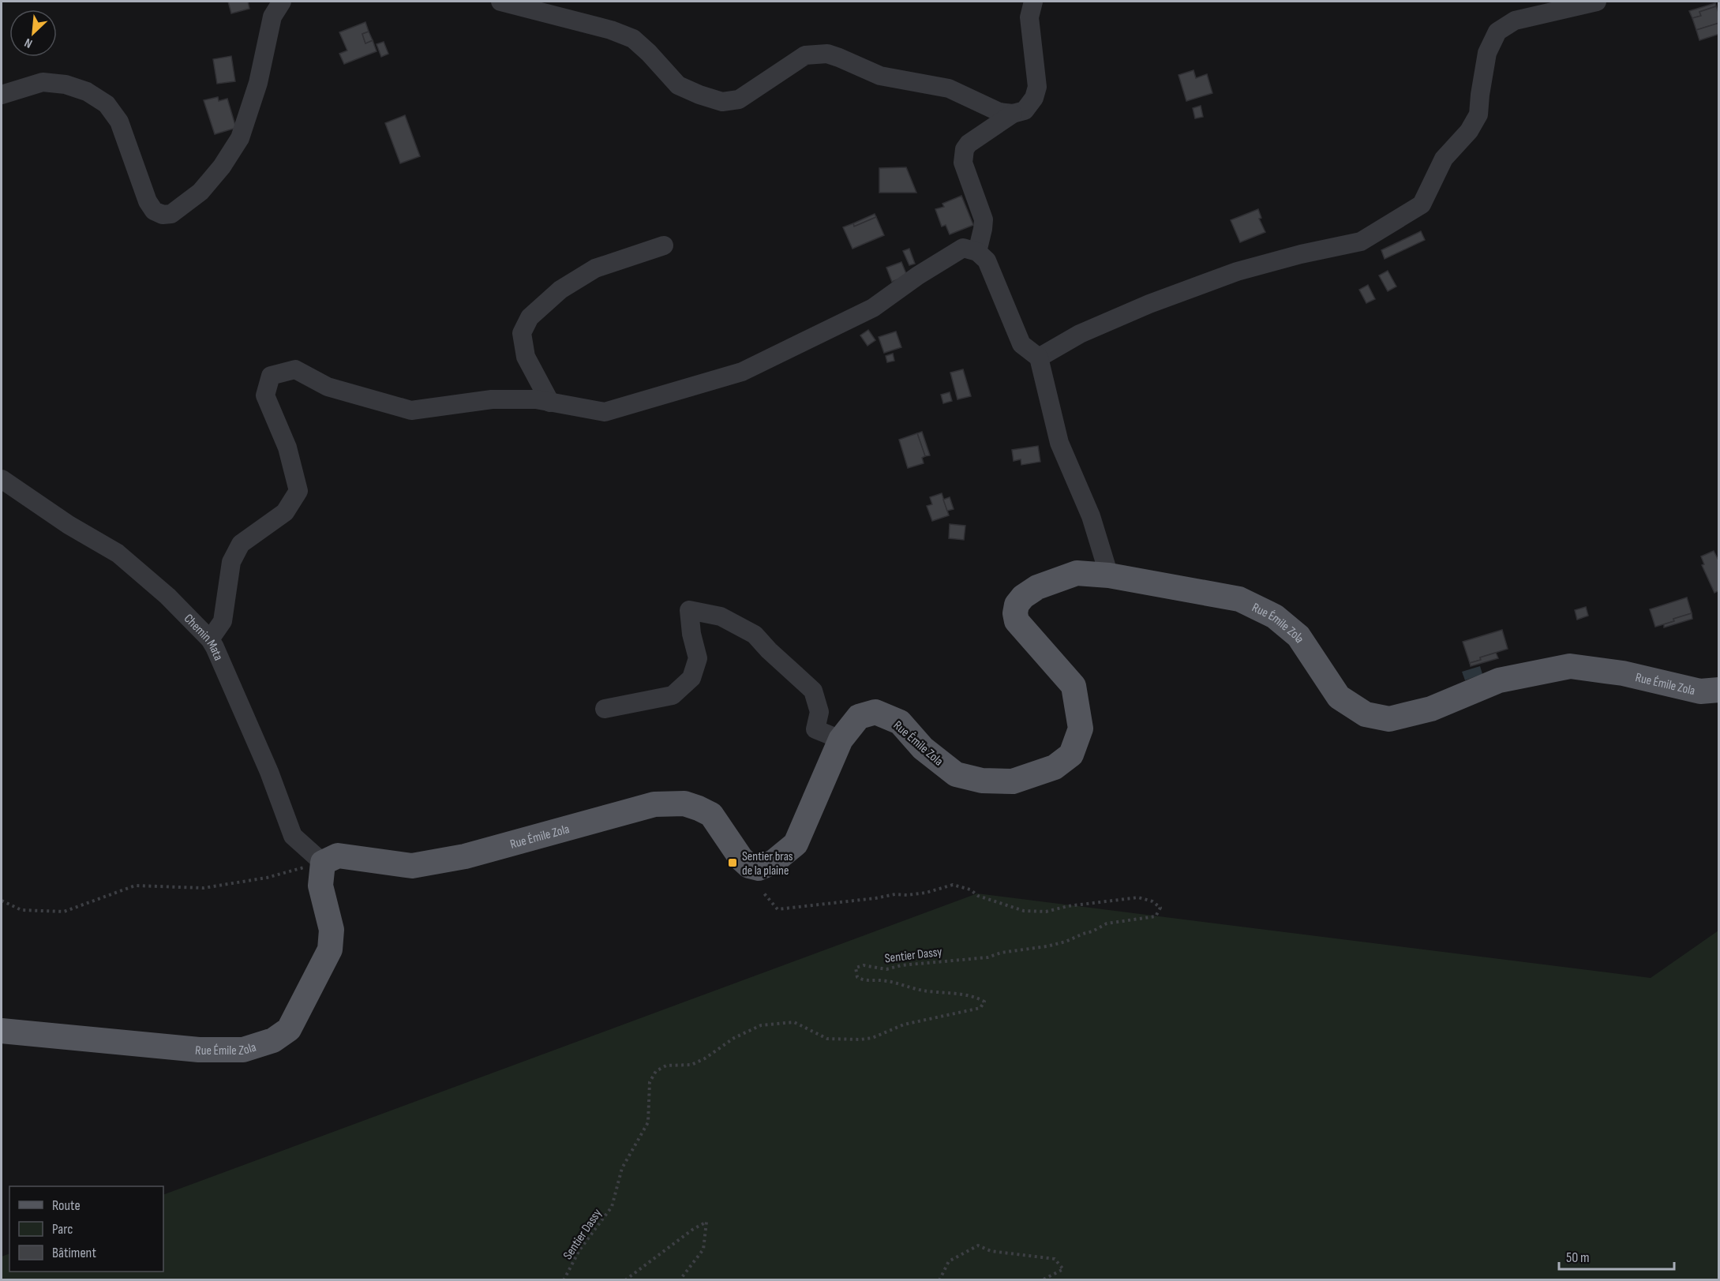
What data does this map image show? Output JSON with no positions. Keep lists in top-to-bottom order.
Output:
{
  "streets": {
    "main road": ["Rue Émile Zola"],
    "street": ["Chemin Mata"],
    "path": ["Sentier Dassy"]
  },
  "crossings": [
    ["Rue Émile Zola", "Chemin Mata"]
  ],
  "places": {
    "transit": ["Sentier bras de la plaine"]
  },
  "legend": ["Route", "Parc", "Bâtiment"],
  "scale_bar": "50 m",
  "north": "bottom left"
}
